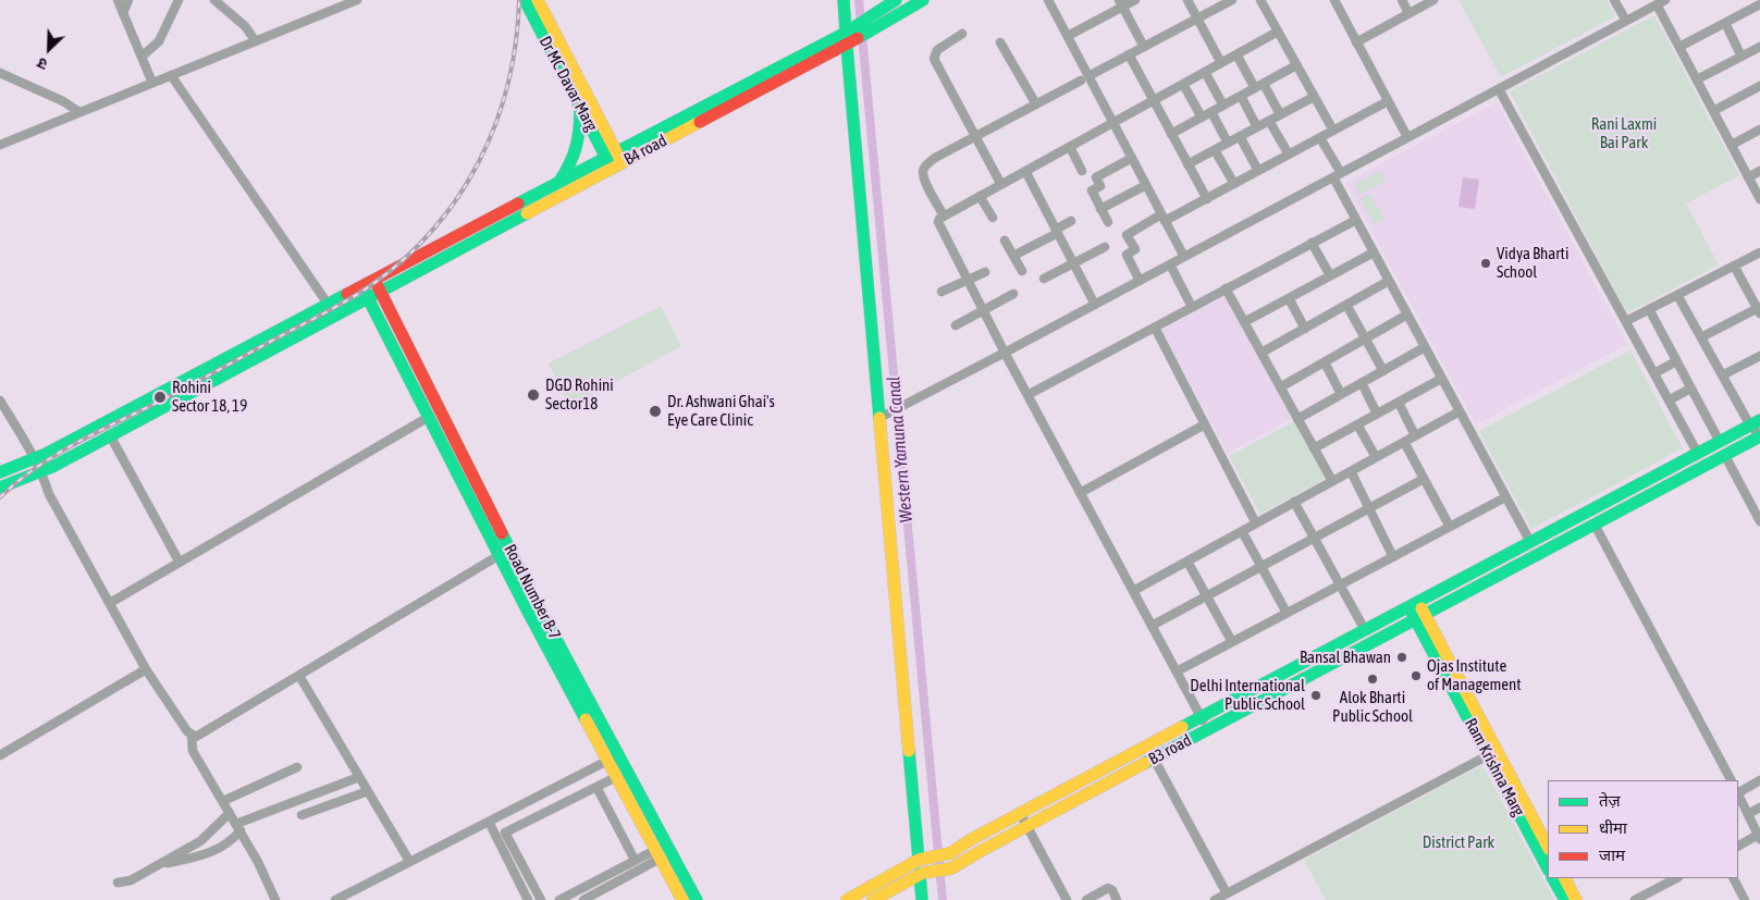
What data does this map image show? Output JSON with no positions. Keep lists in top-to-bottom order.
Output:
{
  "streets": {
    "street": [
      "Dr MC Davar Marg",
      "B4 road",
      "Road Number B-7",
      "B3 road",
      "Ram Krishna Marg"
    ]
  },
  "crossings": [
    ["Dr MC Davar Marg", "B4 road"],
    ["B4 road", "Road Number B-7"],
    ["B3 road", "Ram Krishna Marg"]
  ],
  "water": ["Western Yamuna Canal"],
  "parks": ["Rani Laxmi Bai Park", "District Park"],
  "places": [
    "Vidya Bharti School",
    "DGD Rohini Sector18",
    "Rohini Sector 18, 19",
    "Dr. Ashwani Ghai's Eye Care Clinic",
    "Bansal Bhawan",
    "Ojas Institute of Management",
    "Alok Bharti Public School",
    "Delhi International Public School"
  ],
  "legend": ["तेज़", "धीमा", "जाम"],
  "north": "bottom left"
}
